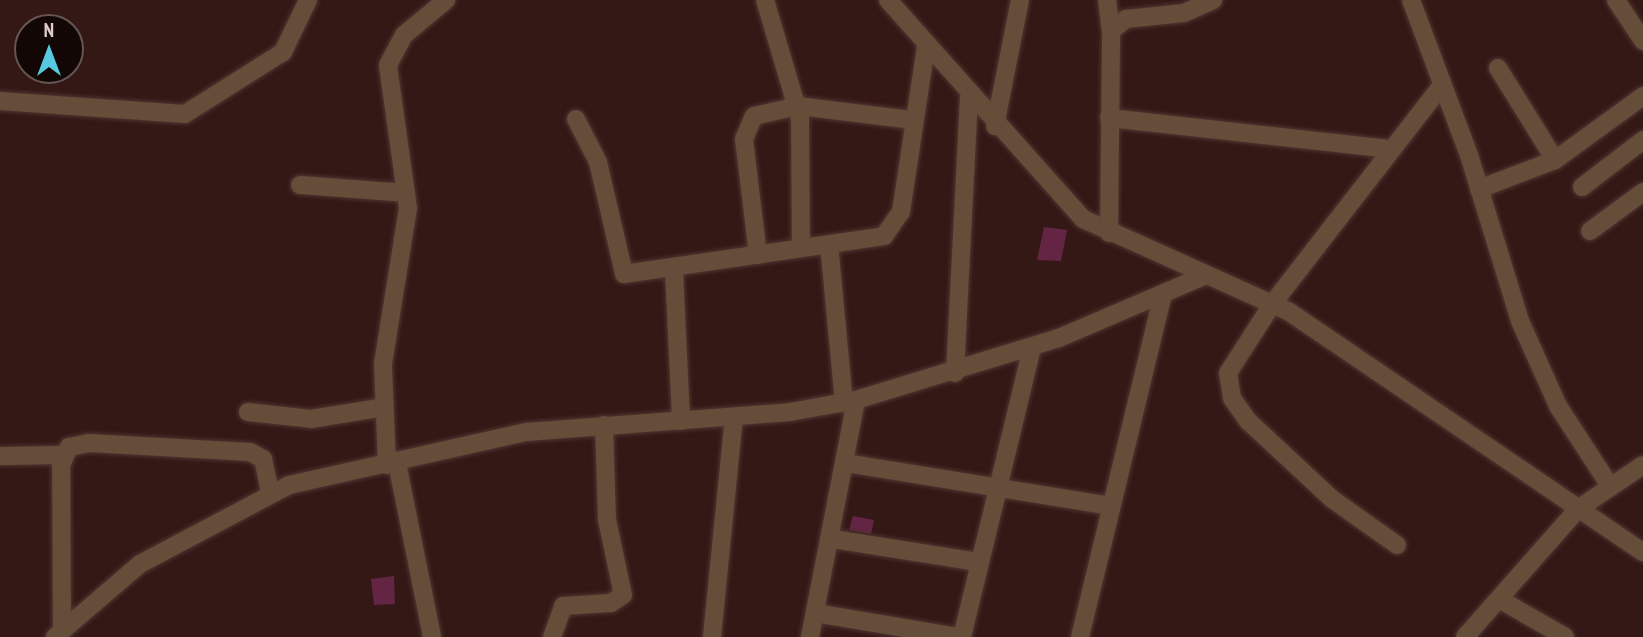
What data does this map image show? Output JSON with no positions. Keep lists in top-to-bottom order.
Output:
{
  "north": "top"
}
